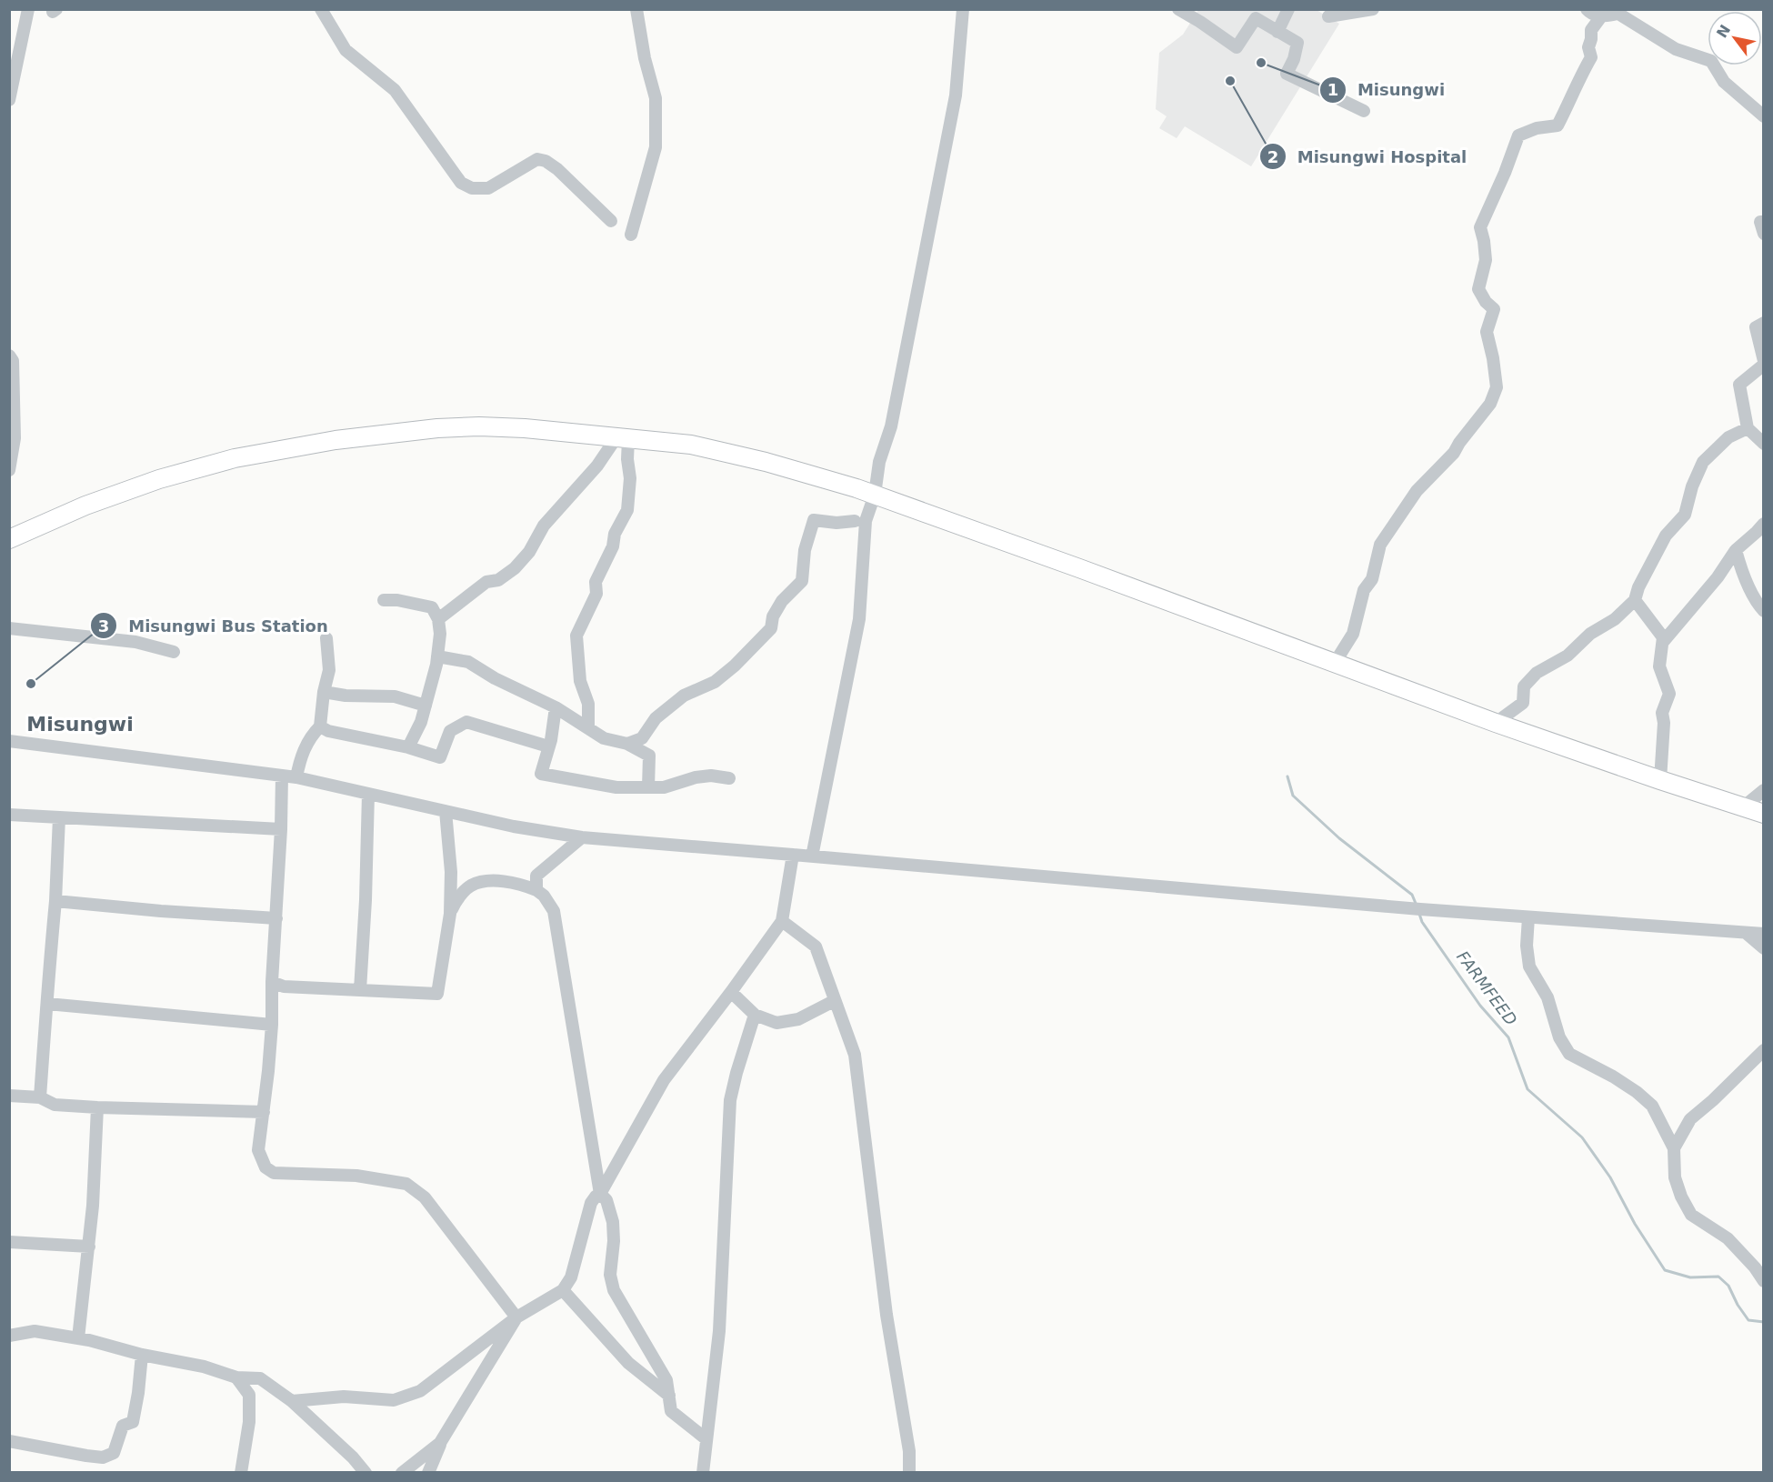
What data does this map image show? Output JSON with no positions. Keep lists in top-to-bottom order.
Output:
{
  "districts": ["Misungwi"],
  "water": ["FARMFEED"],
  "places": ["Misungwi", "Misungwi Hospital", "Misungwi Bus Station"],
  "north": "top left"
}
